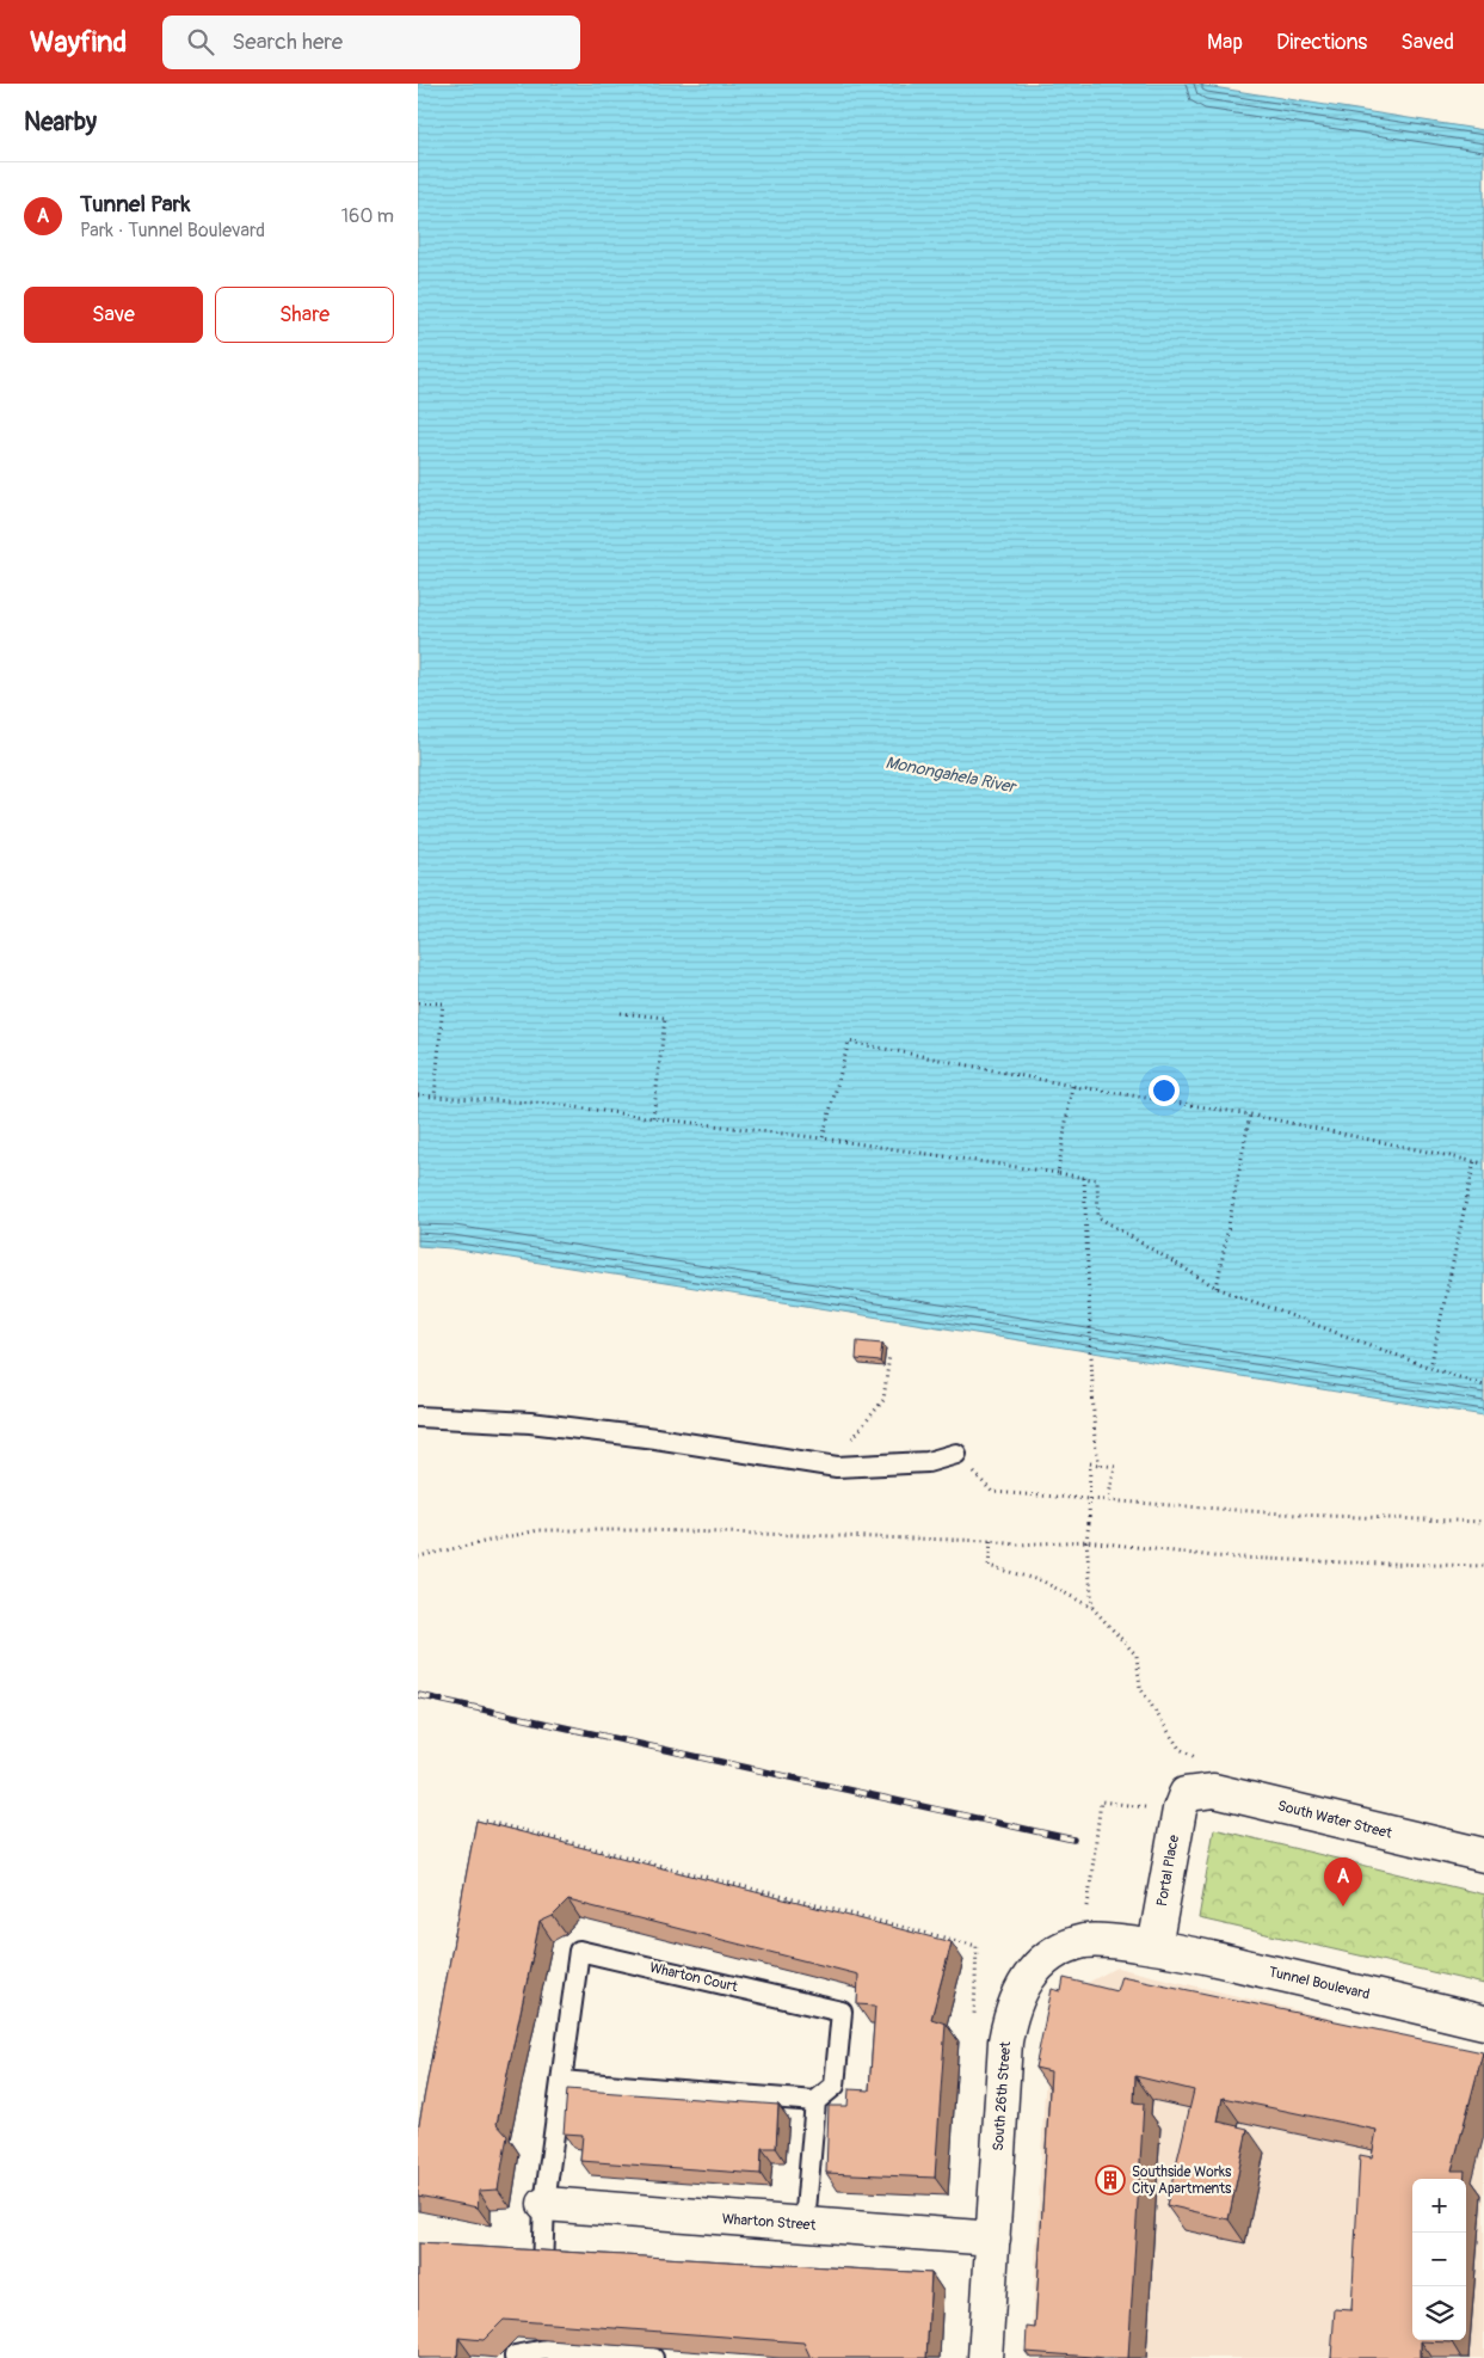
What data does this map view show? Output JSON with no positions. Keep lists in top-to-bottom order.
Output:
{
  "streets": {
    "street": [
      "South Water Street",
      "Portal Place",
      "Tunnel Boulevard",
      "South 26th Street",
      "Wharton Street"
    ],
    "lane": ["Wharton Court"]
  },
  "crossings": [
    ["South Water Street", "Portal Place"],
    ["Portal Place", "Tunnel Boulevard"],
    ["Portal Place", "South 26th Street"],
    ["Wharton Court", "Wharton Street"],
    ["Tunnel Boulevard", "South 26th Street"],
    ["South 26th Street", "Wharton Street"]
  ],
  "water": ["Monongahela River"],
  "places": {
    "building": ["Southside Works City Apartments"]
  },
  "page": {
    "header": "Wayfind",
    "search": "Search here",
    "nav": ["Map", "Directions", "Saved"],
    "heading": "Nearby",
    "list": [
      {
        "mark": "A",
        "name": "Tunnel Park",
        "note": "Park · Tunnel Boulevard",
        "value": "160 m"
      }
    ],
    "buttons": ["Save", "Share"],
    "pins": "A",
    "map_buttons": ["+", "−"]
  }
}
